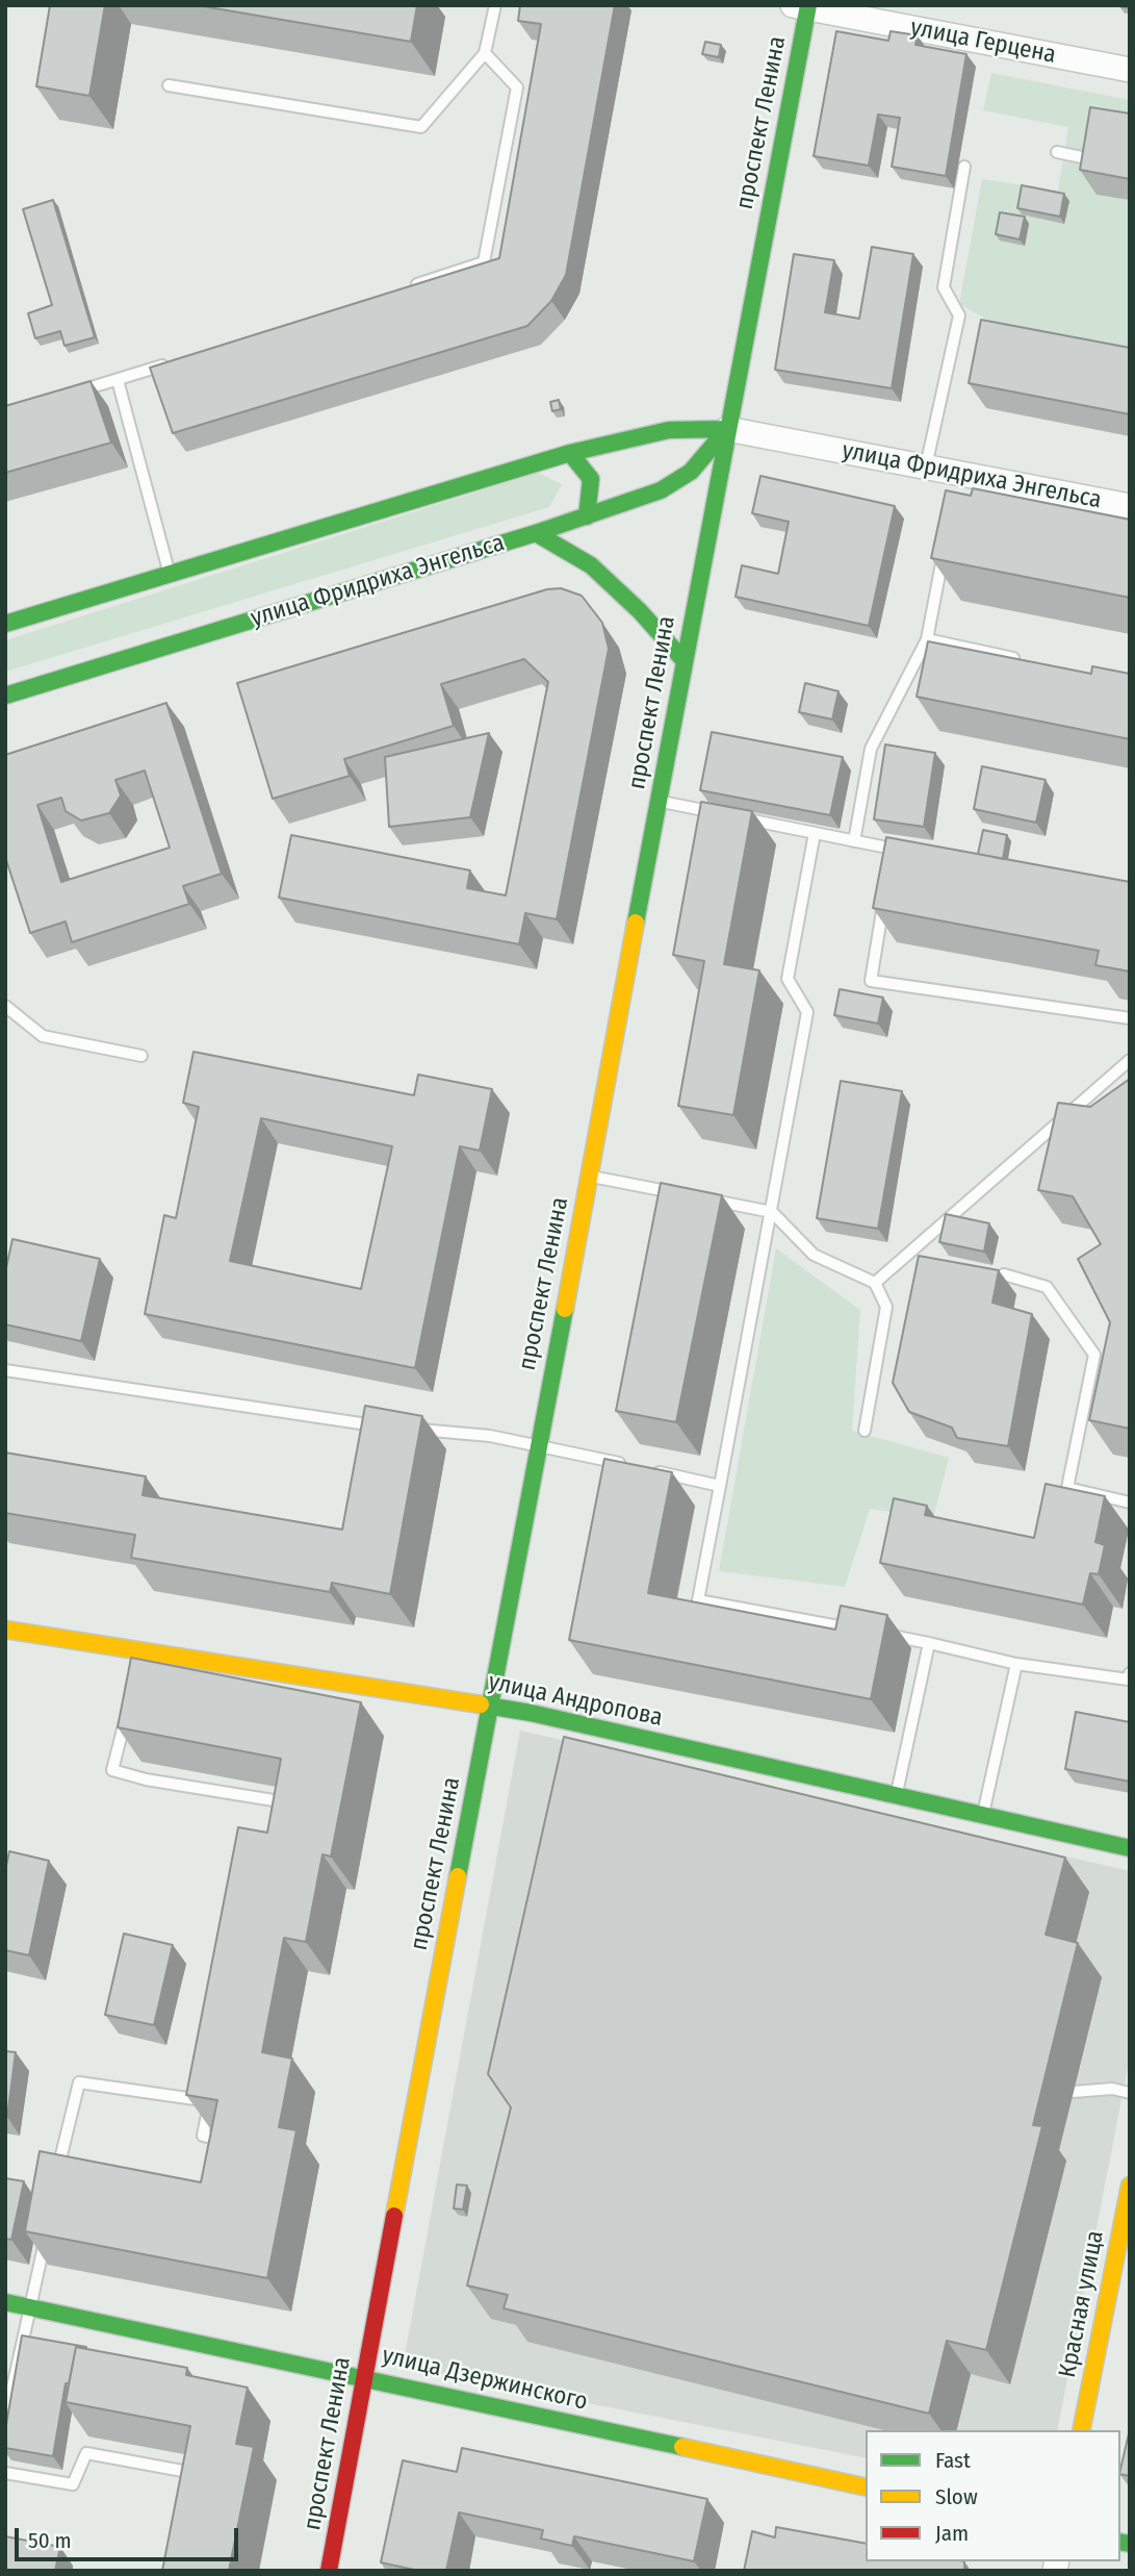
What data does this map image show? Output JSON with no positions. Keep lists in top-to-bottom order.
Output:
{
  "streets": {
    "main road": [
      "проспект Ленина",
      "улица Фридриха Энгельса",
      "улица Андропова",
      "Красная улица",
      "улица Дзержинского"
    ],
    "street": ["улица Герцена"]
  },
  "crossings": [
    ["улица Герцена", "проспект Ленина"],
    ["проспект Ленина", "улица Фридриха Энгельса"],
    ["проспект Ленина", "улица Андропова"],
    ["проспект Ленина", "улица Дзержинского"]
  ],
  "legend": ["Fast", "Slow", "Jam"],
  "scale_bar": "50 m"
}
